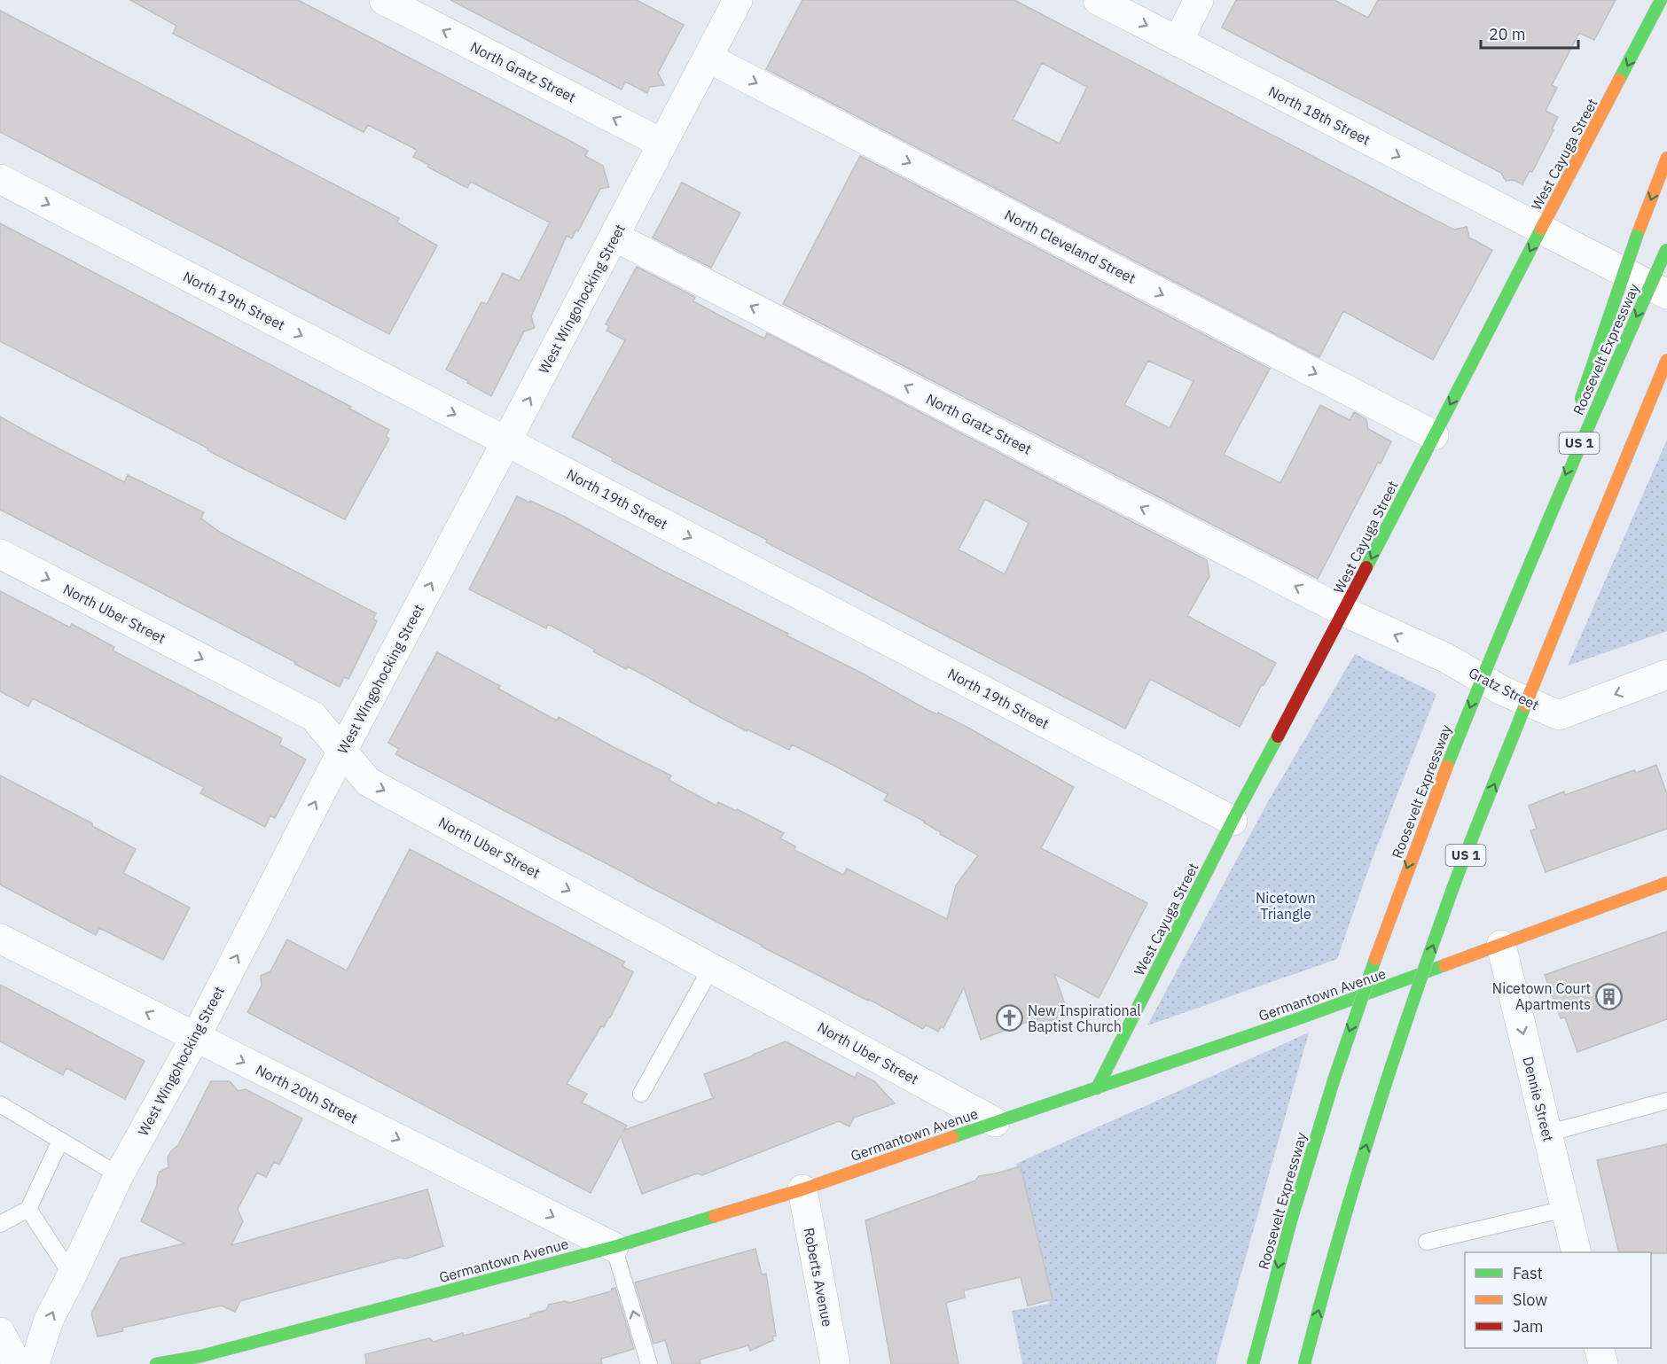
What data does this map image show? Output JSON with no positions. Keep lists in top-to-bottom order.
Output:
{
  "streets": {
    "main road": [
      "West Cayuga Street",
      "Roosevelt Expressway",
      "US 1",
      "Germantown Avenue"
    ],
    "street": [
      "North Gratz Street",
      "North 18th Street",
      "North Cleveland Street",
      "West Wingohocking Street",
      "North 19th Street",
      "North Uber Street",
      "Gratz Street",
      "North 20th Street",
      "Dennie Street",
      "Roberts Avenue"
    ]
  },
  "crossings": [
    ["North Gratz Street", "West Cayuga Street"],
    ["North Gratz Street", "West Wingohocking Street"],
    ["North Gratz Street", "Gratz Street"],
    ["North 18th Street", "West Cayuga Street"],
    ["West Cayuga Street", "North Cleveland Street"],
    ["West Cayuga Street", "North 19th Street"],
    ["West Cayuga Street", "Gratz Street"],
    ["West Cayuga Street", "Germantown Avenue"],
    ["North Cleveland Street", "West Wingohocking Street"],
    ["West Wingohocking Street", "North 19th Street"],
    ["West Wingohocking Street", "North Uber Street"],
    ["West Wingohocking Street", "North 20th Street"],
    ["North Uber Street", "Germantown Avenue"],
    ["Germantown Avenue", "North 20th Street"],
    ["Germantown Avenue", "Dennie Street"],
    ["Germantown Avenue", "Roberts Avenue"]
  ],
  "one_way": [
    "North Gratz Street",
    "North 18th Street",
    "North Cleveland Street",
    "West Wingohocking Street",
    "North 19th Street",
    "North Uber Street",
    "Gratz Street",
    "Dennie Street"
  ],
  "parks": ["Nicetown Triangle"],
  "places": {
    "building": ["Nicetown Court Apartments"],
    "church": ["New Inspirational Baptist Church"]
  },
  "legend": ["Fast", "Slow", "Jam"],
  "scale_bar": "20 m"
}
